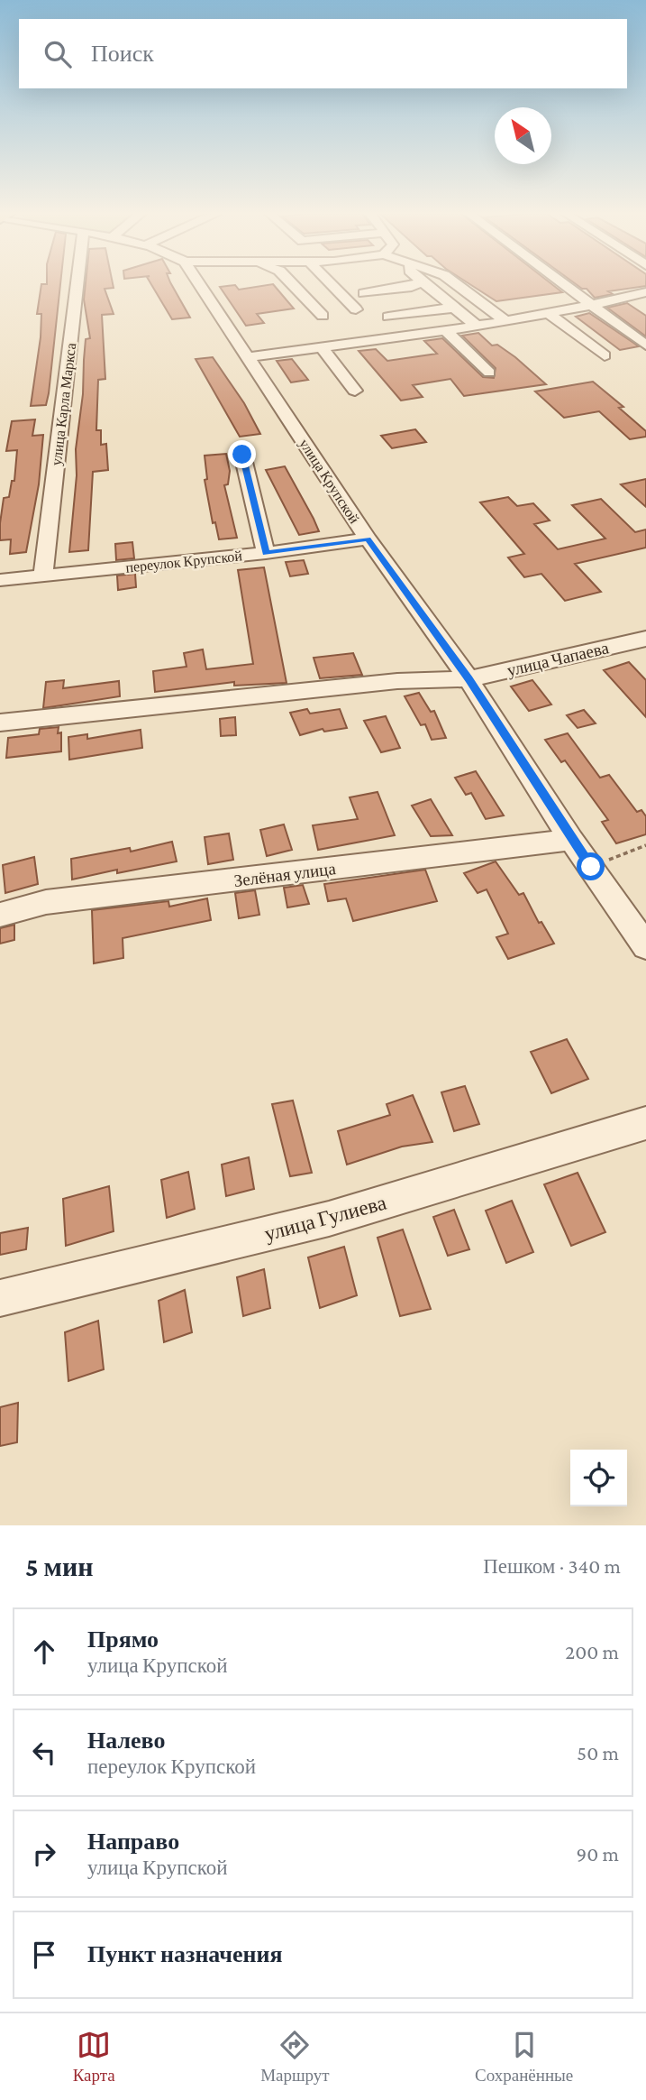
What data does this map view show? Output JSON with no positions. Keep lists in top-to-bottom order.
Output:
{
  "streets": {
    "street": [
      "улица Карла Маркса",
      "улица Крупской",
      "переулок Крупской",
      "улица Чапаева",
      "Зелёная улица",
      "улица Гулиева"
    ]
  },
  "crossings": [
    ["улица Карла Маркса", "переулок Крупской"],
    ["улица Крупской", "переулок Крупской"],
    ["улица Крупской", "улица Чапаева"],
    ["улица Крупской", "Зелёная улица"]
  ],
  "north": "top left",
  "page": {
    "search": "Поиск",
    "heading": ["5 мин", "Пешком · 340 m"],
    "list": [
      ["Прямо", "улица Крупской", "200 m"],
      ["Налево", "переулок Крупской", "50 m"],
      ["Направо", "улица Крупской", "90 m"],
      "Пункт назначения"
    ],
    "nav": ["Карта", "Маршрут", "Сохранённые"]
  }
}
